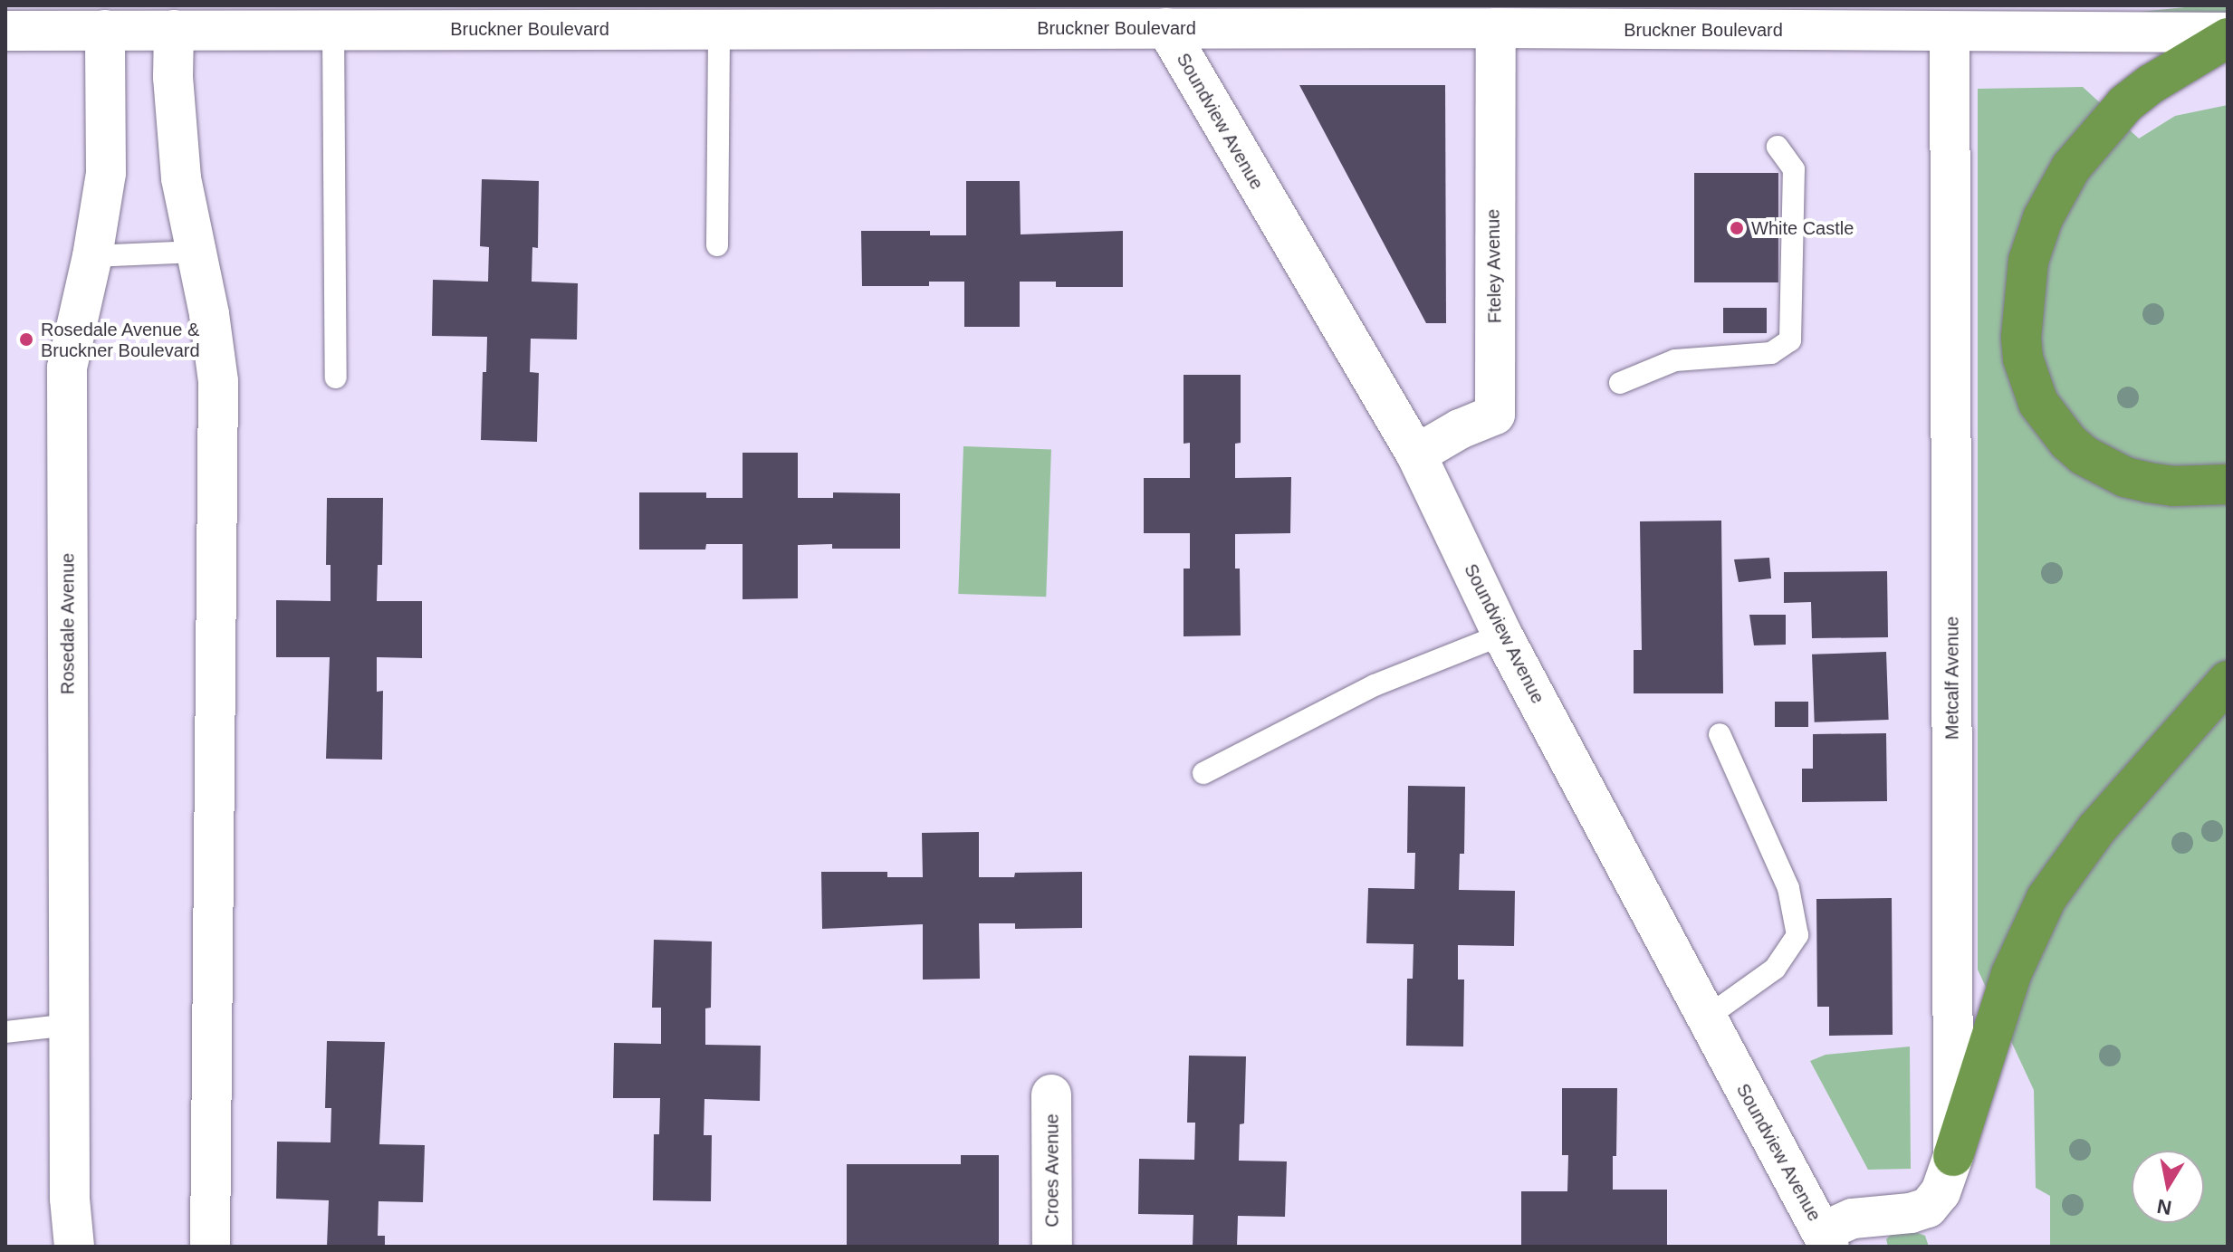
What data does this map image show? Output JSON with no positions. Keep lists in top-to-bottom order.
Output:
{
  "streets": {
    "street": [
      "Bruckner Boulevard",
      "Soundview Avenue",
      "Fteley Avenue",
      "Rosedale Avenue",
      "Metcalf Avenue",
      "Croes Avenue"
    ]
  },
  "crossings": [
    ["Bruckner Boulevard", "Soundview Avenue"],
    ["Bruckner Boulevard", "Fteley Avenue"],
    ["Bruckner Boulevard", "Rosedale Avenue"],
    ["Bruckner Boulevard", "Metcalf Avenue"],
    ["Soundview Avenue", "Fteley Avenue"],
    ["Soundview Avenue", "Metcalf Avenue"]
  ],
  "places": ["White Castle", "Rosedale Avenue & Bruckner Boulevard"],
  "north": "bottom"
}
